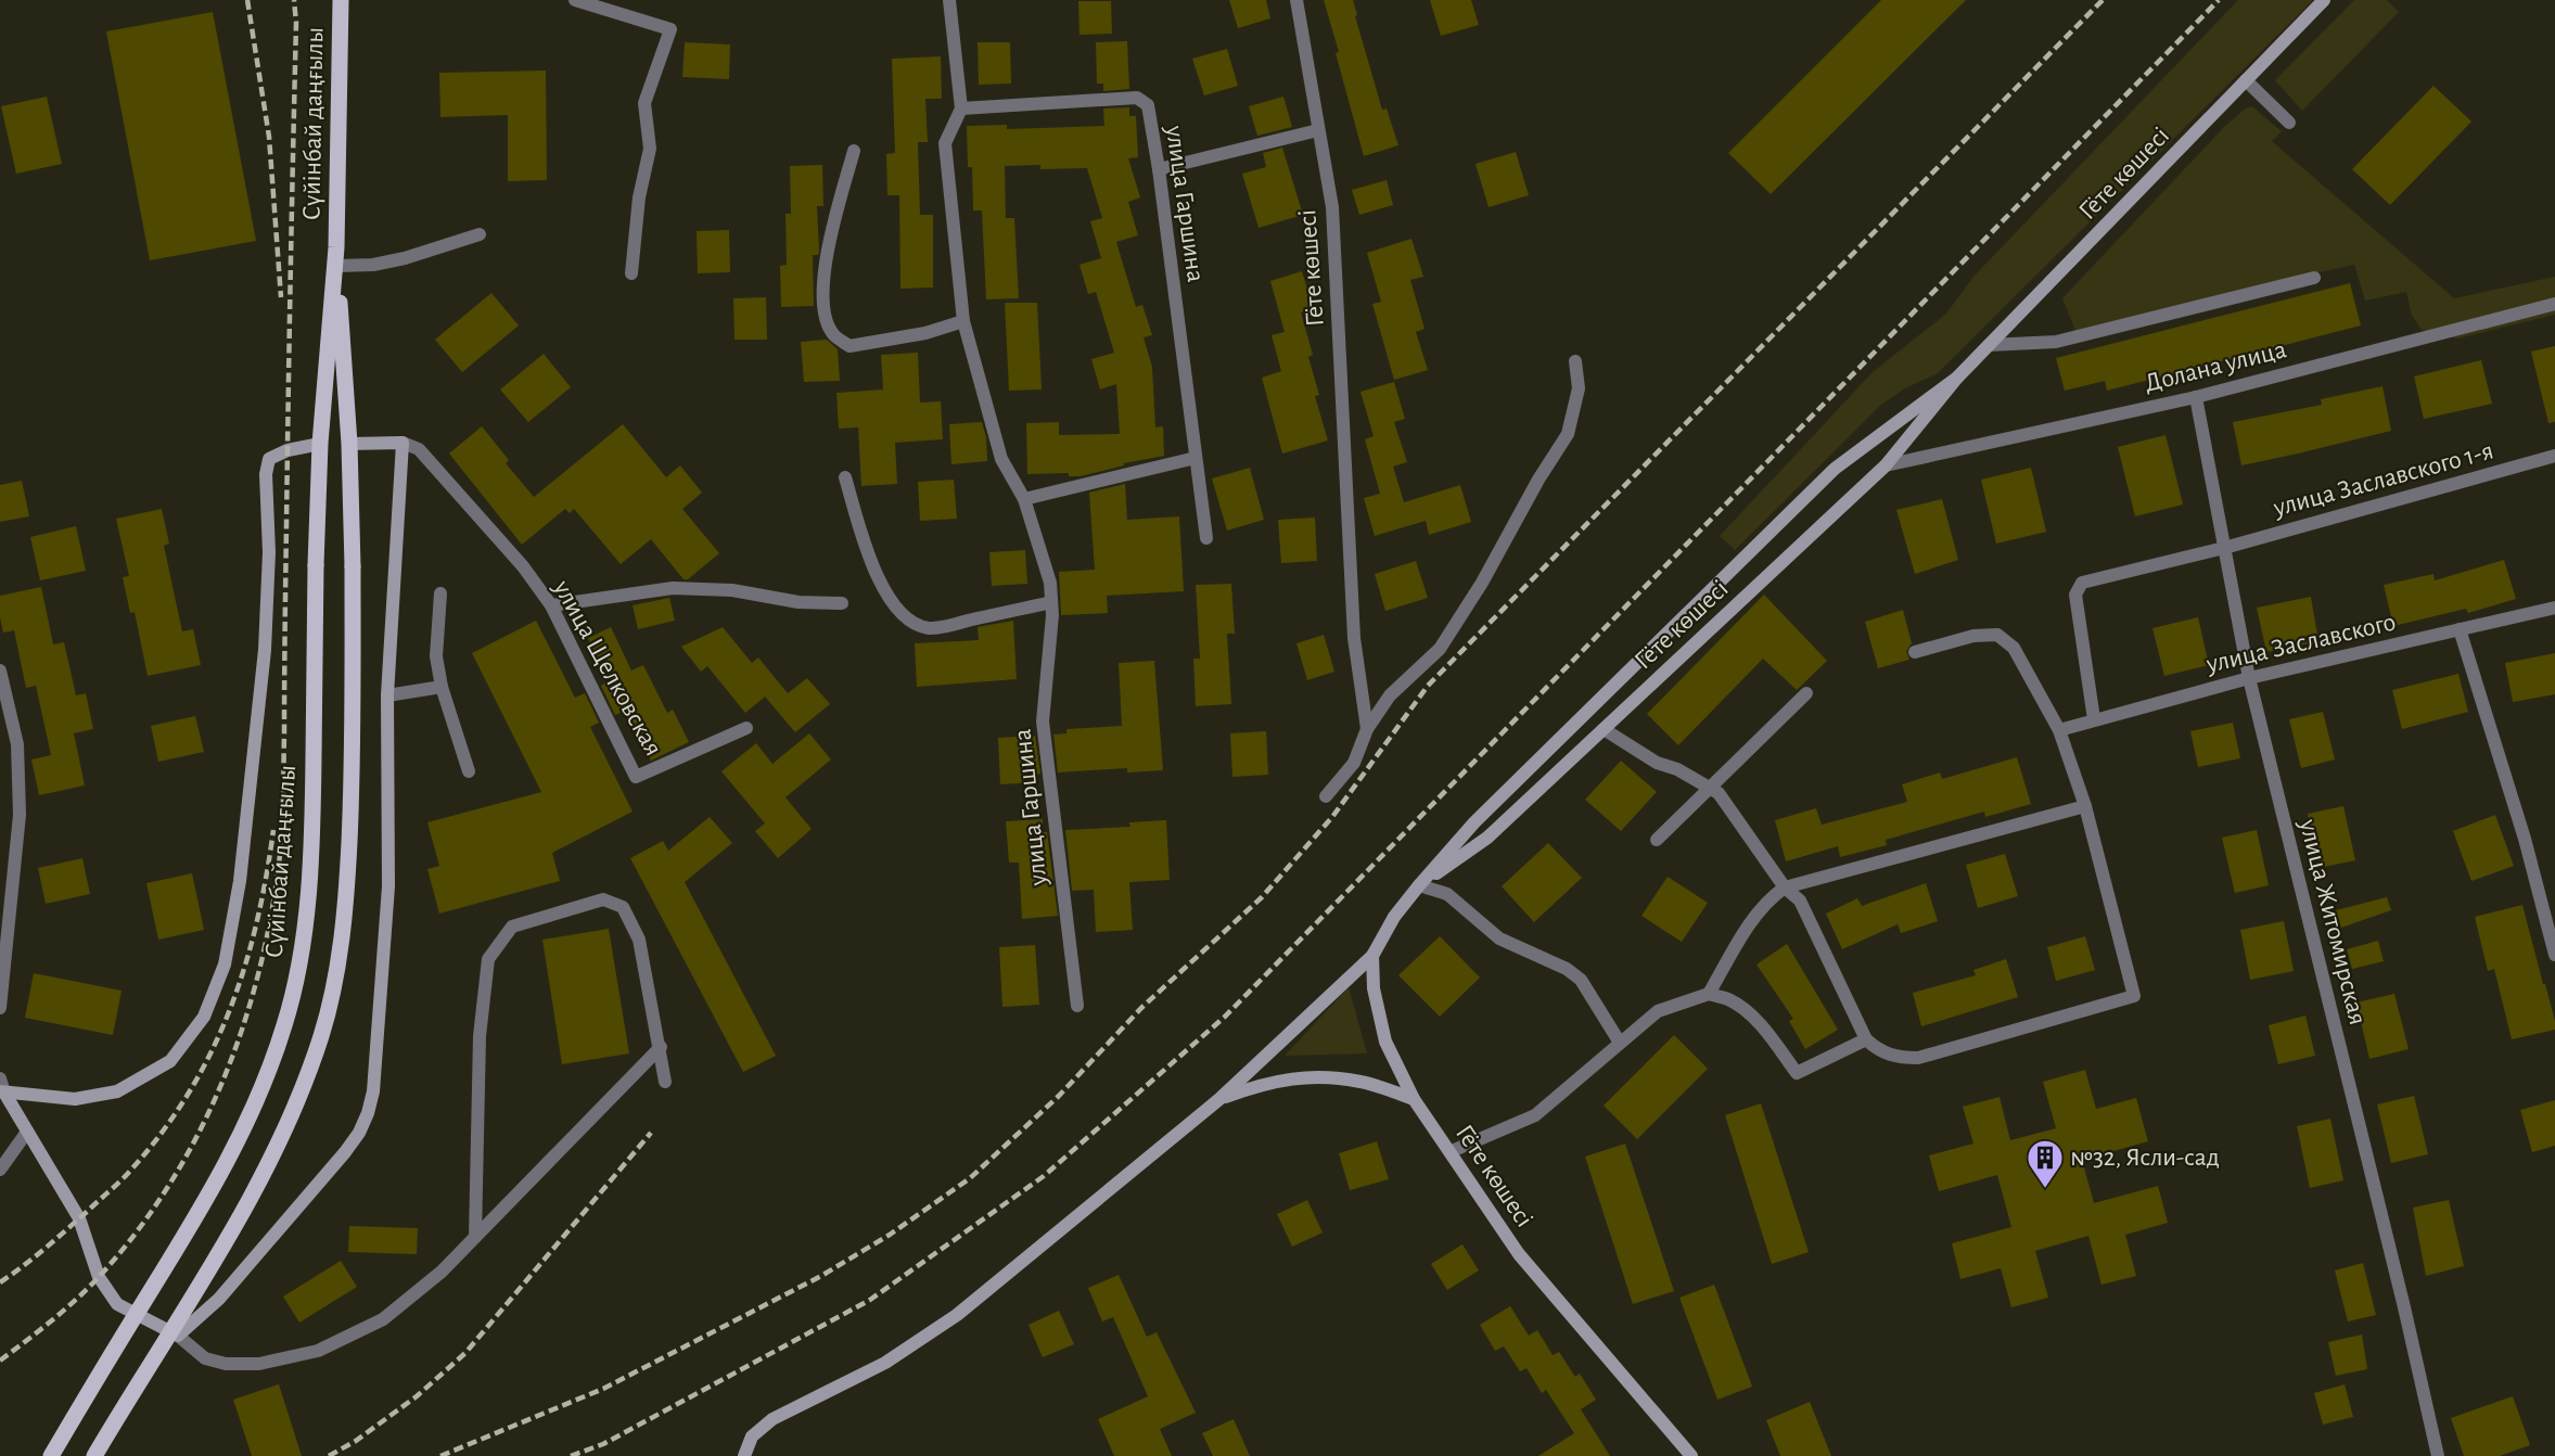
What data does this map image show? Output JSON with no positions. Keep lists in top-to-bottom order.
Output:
{
  "streets": {
    "main road": ["Сүйінбай даңғылы"],
    "street": [
      "Гёте көшесі",
      "улица Гаршина",
      "Долана улица",
      "улица Заславского 1-я",
      "улица Заславского",
      "улица Щелковская",
      "улица Житомирская"
    ]
  },
  "crossings": [
    ["Гёте көшесі", "Долана улица"],
    ["Долана улица", "улица Житомирская"],
    ["улица Заславского 1-я", "улица Заславского"],
    ["улица Заславского 1-я", "улица Житомирская"],
    ["улица Заславского", "улица Житомирская"]
  ],
  "places": {
    "building": ["№32, Ясли-сад"]
  }
}
